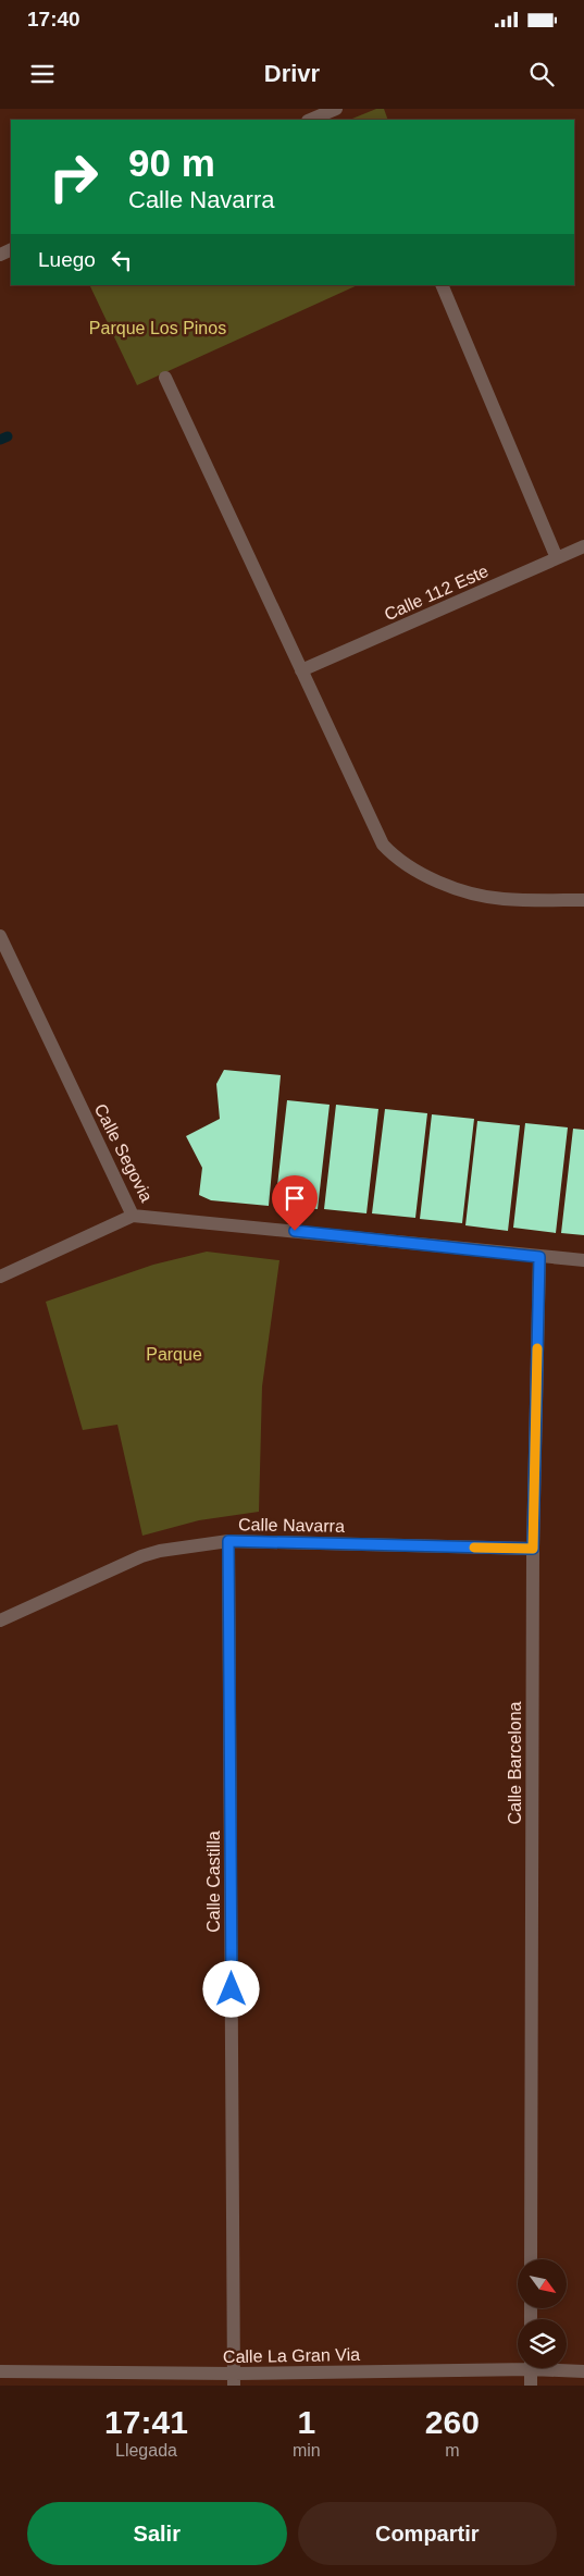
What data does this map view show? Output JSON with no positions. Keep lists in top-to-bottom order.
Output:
{
  "streets": {
    "street": [
      "Calle 112 Este",
      "Calle Segovia",
      "Calle Navarra",
      "Calle Barcelona",
      "Calle Castilla",
      "Calle La Gran Via"
    ]
  },
  "crossings": [
    ["Calle Segovia", "Calle Barcelona"],
    ["Calle Navarra", "Calle Barcelona"],
    ["Calle Navarra", "Calle Castilla"],
    ["Calle Castilla", "Calle La Gran Via"]
  ],
  "parks": ["Parque Los Pinos", "Parque"],
  "north": "bottom right",
  "page": {
    "status": "17:40",
    "header": "Drivr",
    "turn": ["90 m", "Calle Navarra"],
    "then": "Luego",
    "eta": [
      "17:41",
      "Llegada",
      "1",
      "min",
      "260",
      "m"
    ],
    "buttons": ["Salir", "Compartir"]
  }
}
